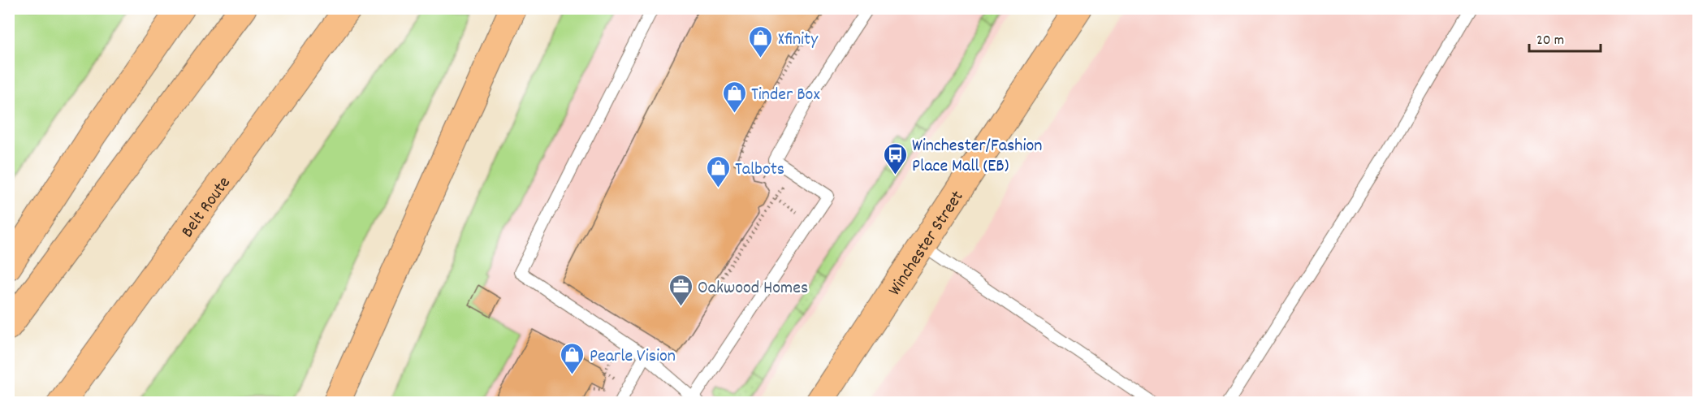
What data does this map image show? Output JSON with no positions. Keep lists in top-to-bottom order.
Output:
{
  "streets": {
    "main road": ["Belt Route", "Winchester Street"]
  },
  "places": {
    "shop": [
      "Xfinity",
      "Tinder Box",
      "Talbots",
      "Pearle Vision"
    ],
    "bus stop": ["Winchester/Fashion Place Mall (EB)"],
    "office": ["Oakwood Homes"]
  },
  "scale_bar": "20 m"
}
